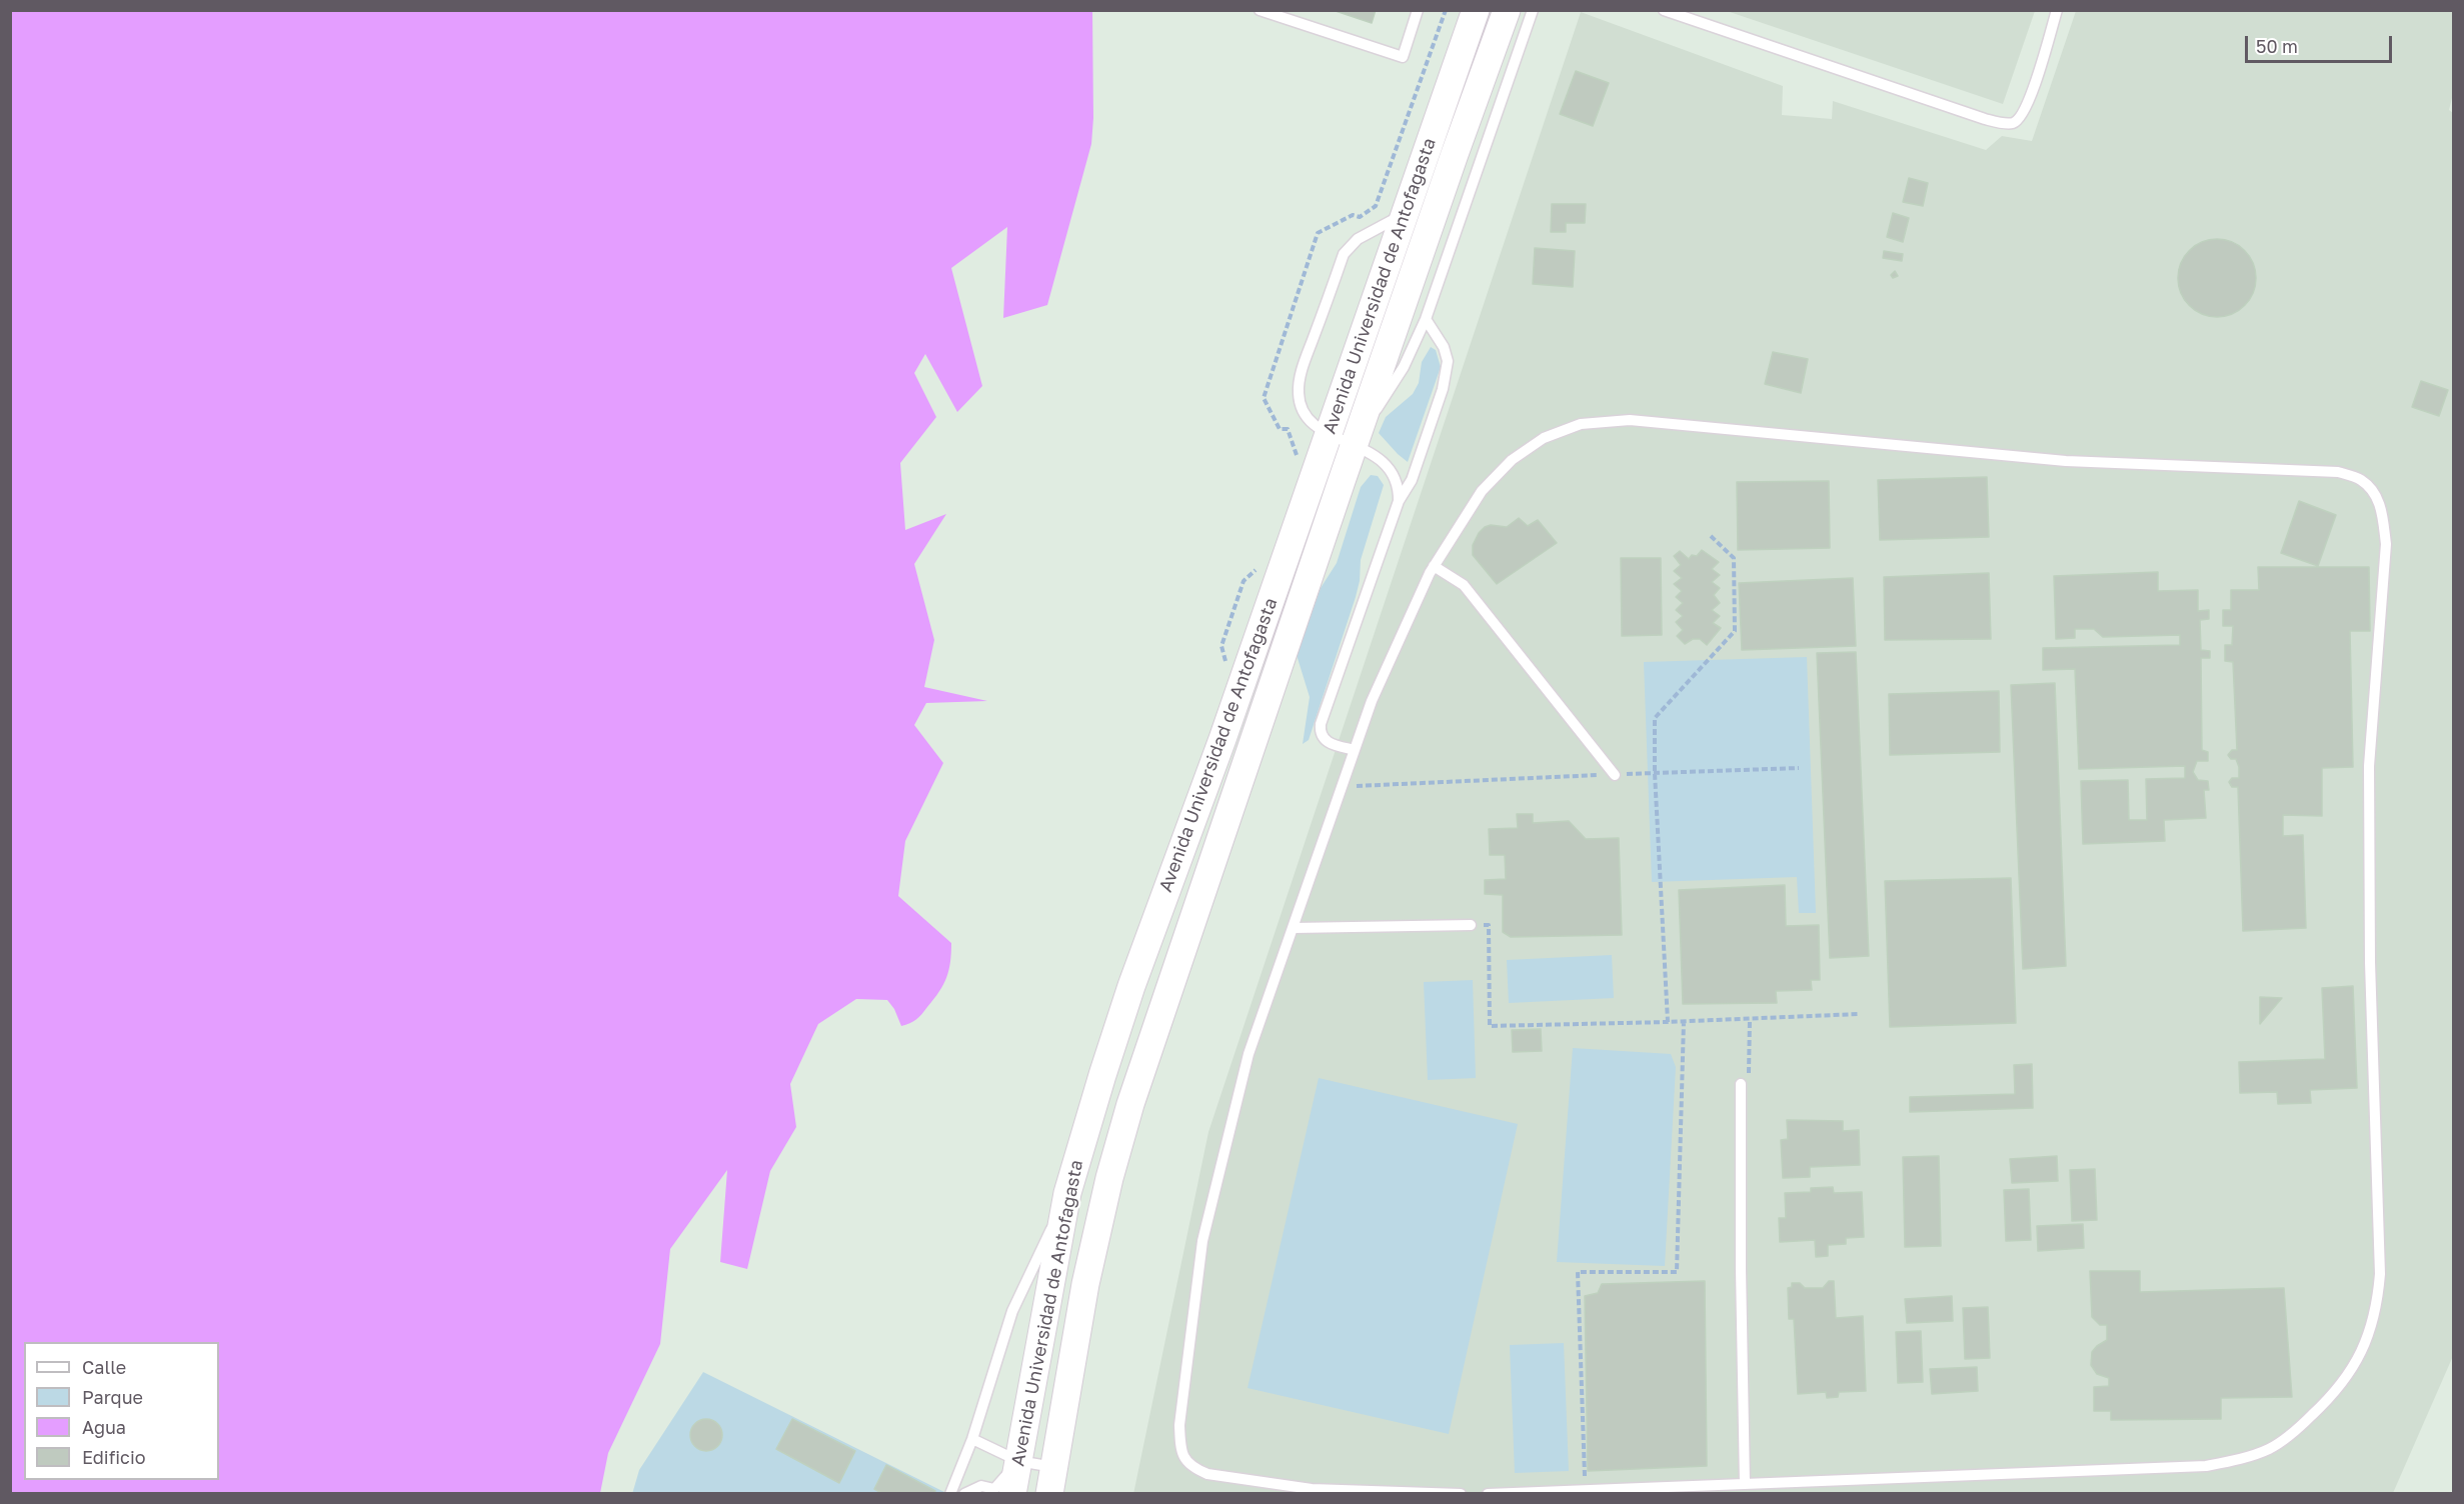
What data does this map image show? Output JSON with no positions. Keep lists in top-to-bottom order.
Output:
{
  "streets": {
    "main road": ["Avenida Universidad de Antofagasta"]
  },
  "legend": [
    "Calle",
    "Parque",
    "Agua",
    "Edificio"
  ],
  "scale_bar": "50 m"
}
